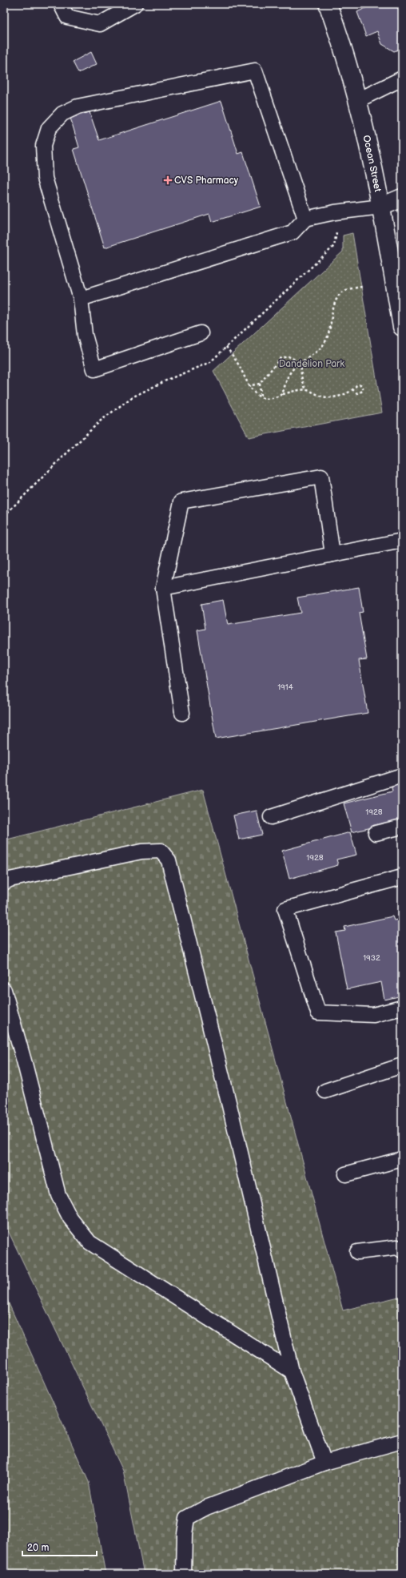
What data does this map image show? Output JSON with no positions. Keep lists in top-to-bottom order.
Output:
{
  "streets": {
    "main road": ["Ocean Street"]
  },
  "parks": ["Dandelion Park"],
  "places": {
    "health": ["CVS Pharmacy"]
  },
  "house_numbers": [
    "1914",
    "1928",
    "1928",
    "1932"
  ],
  "scale_bar": "20 m"
}
